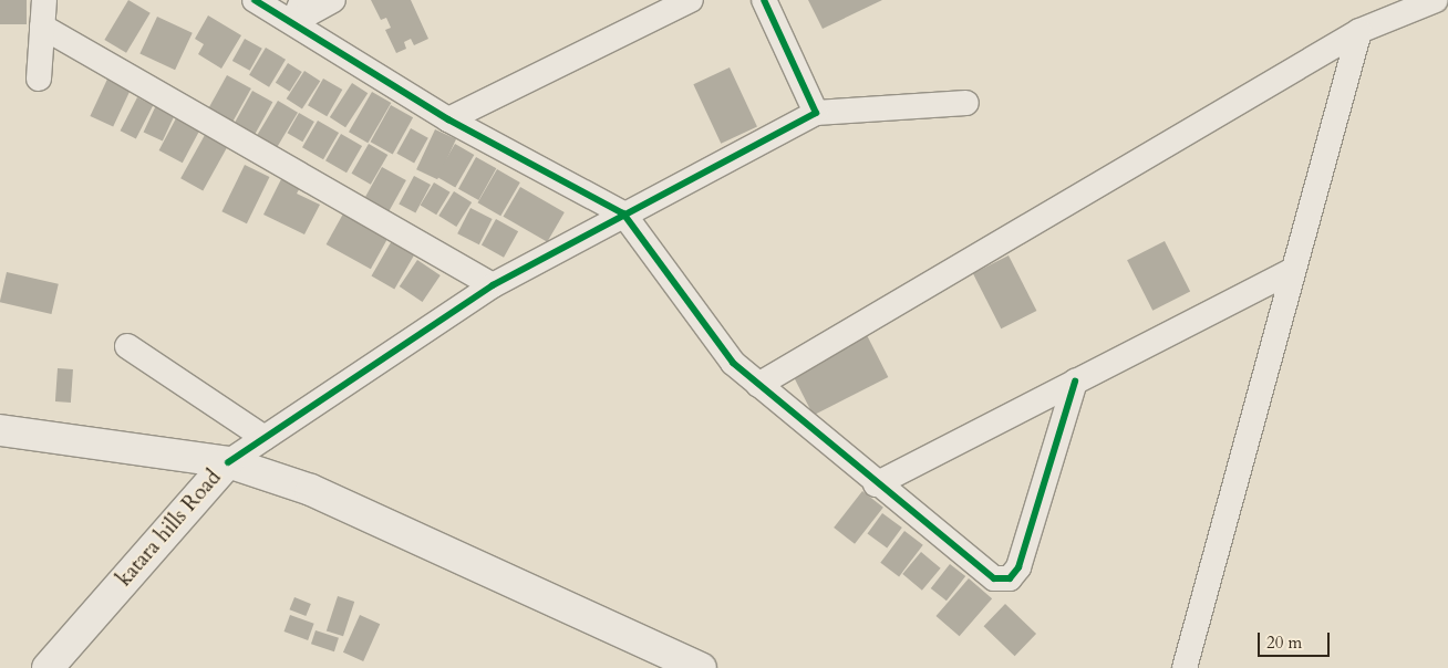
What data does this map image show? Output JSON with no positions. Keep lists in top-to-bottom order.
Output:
{
  "streets": {
    "street": ["katara hills Road"]
  },
  "scale_bar": "20 m"
}
